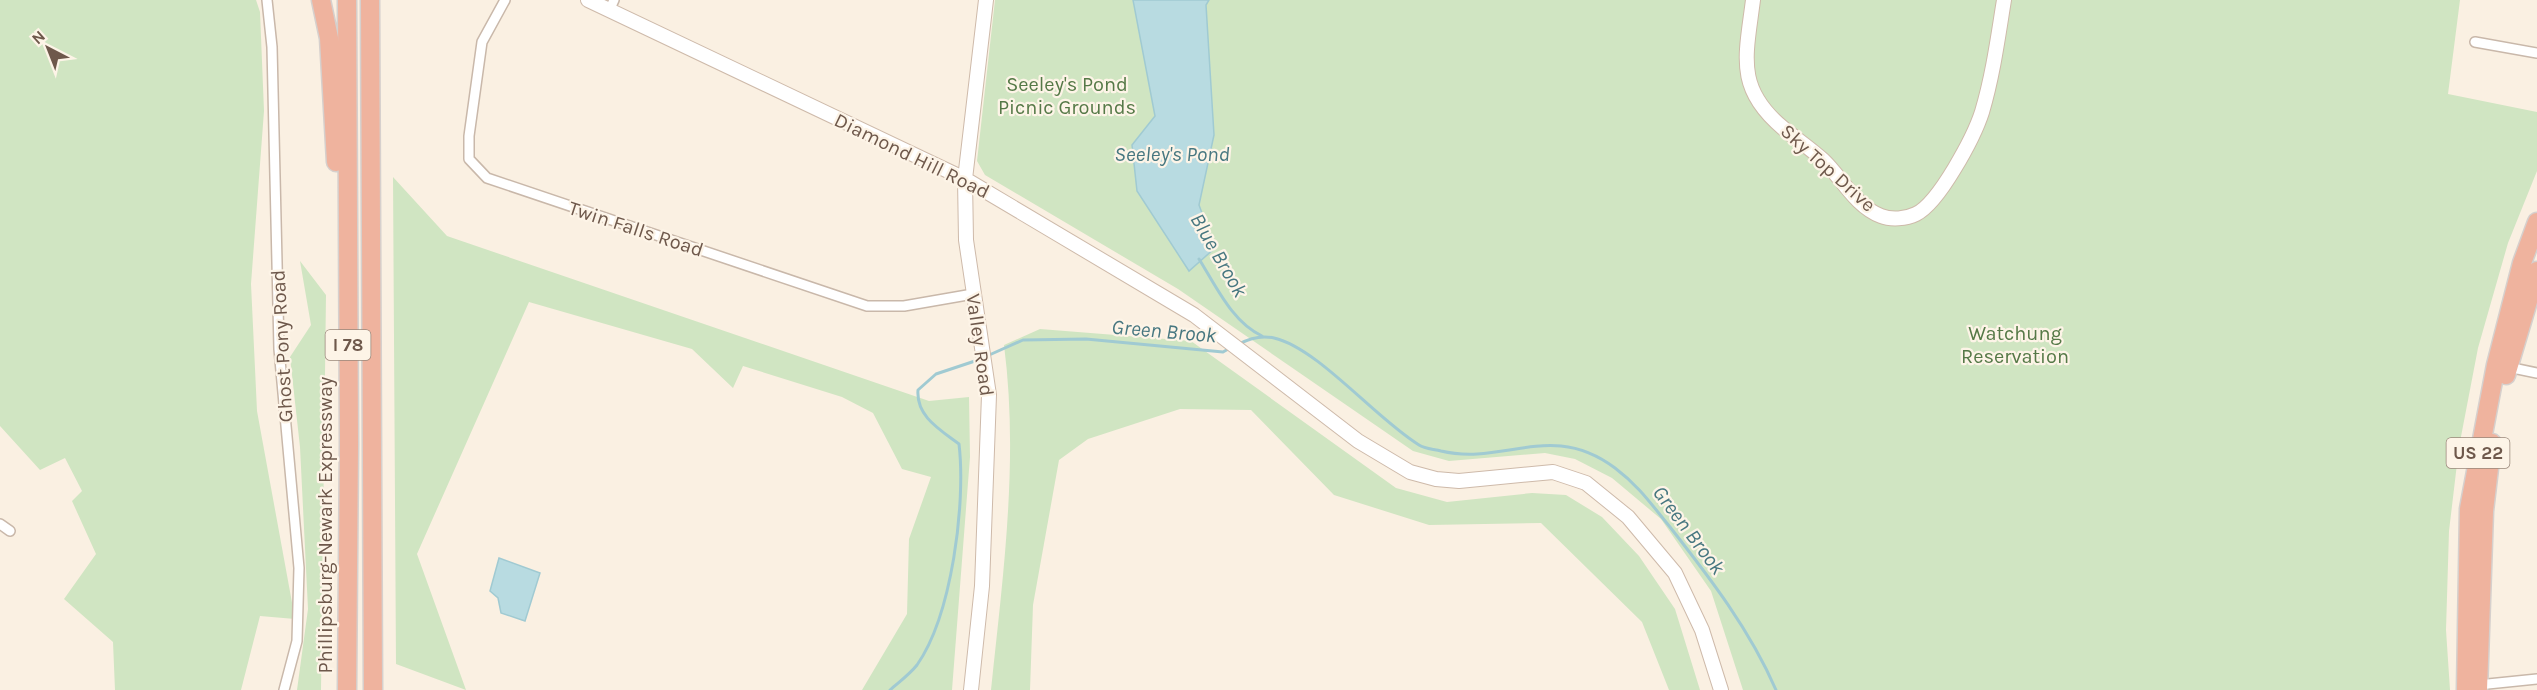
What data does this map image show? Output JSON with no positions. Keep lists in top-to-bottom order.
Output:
{
  "streets": {
    "highway": ["I 78", "US 22", "Phillipsburg-Newark Expressway"],
    "main road": ["Diamond Hill Road", "Sky Top Drive", "Valley Road"],
    "street": ["Twin Falls Road", "Ghost Pony Road"]
  },
  "crossings": [
    ["Diamond Hill Road", "Valley Road"],
    ["Twin Falls Road", "Valley Road"]
  ],
  "water": ["Seeley's Pond", "Blue Brook", "Green Brook"],
  "parks": ["Seeley's Pond Picnic Grounds", "Watchung Reservation"],
  "north": "top left"
}
